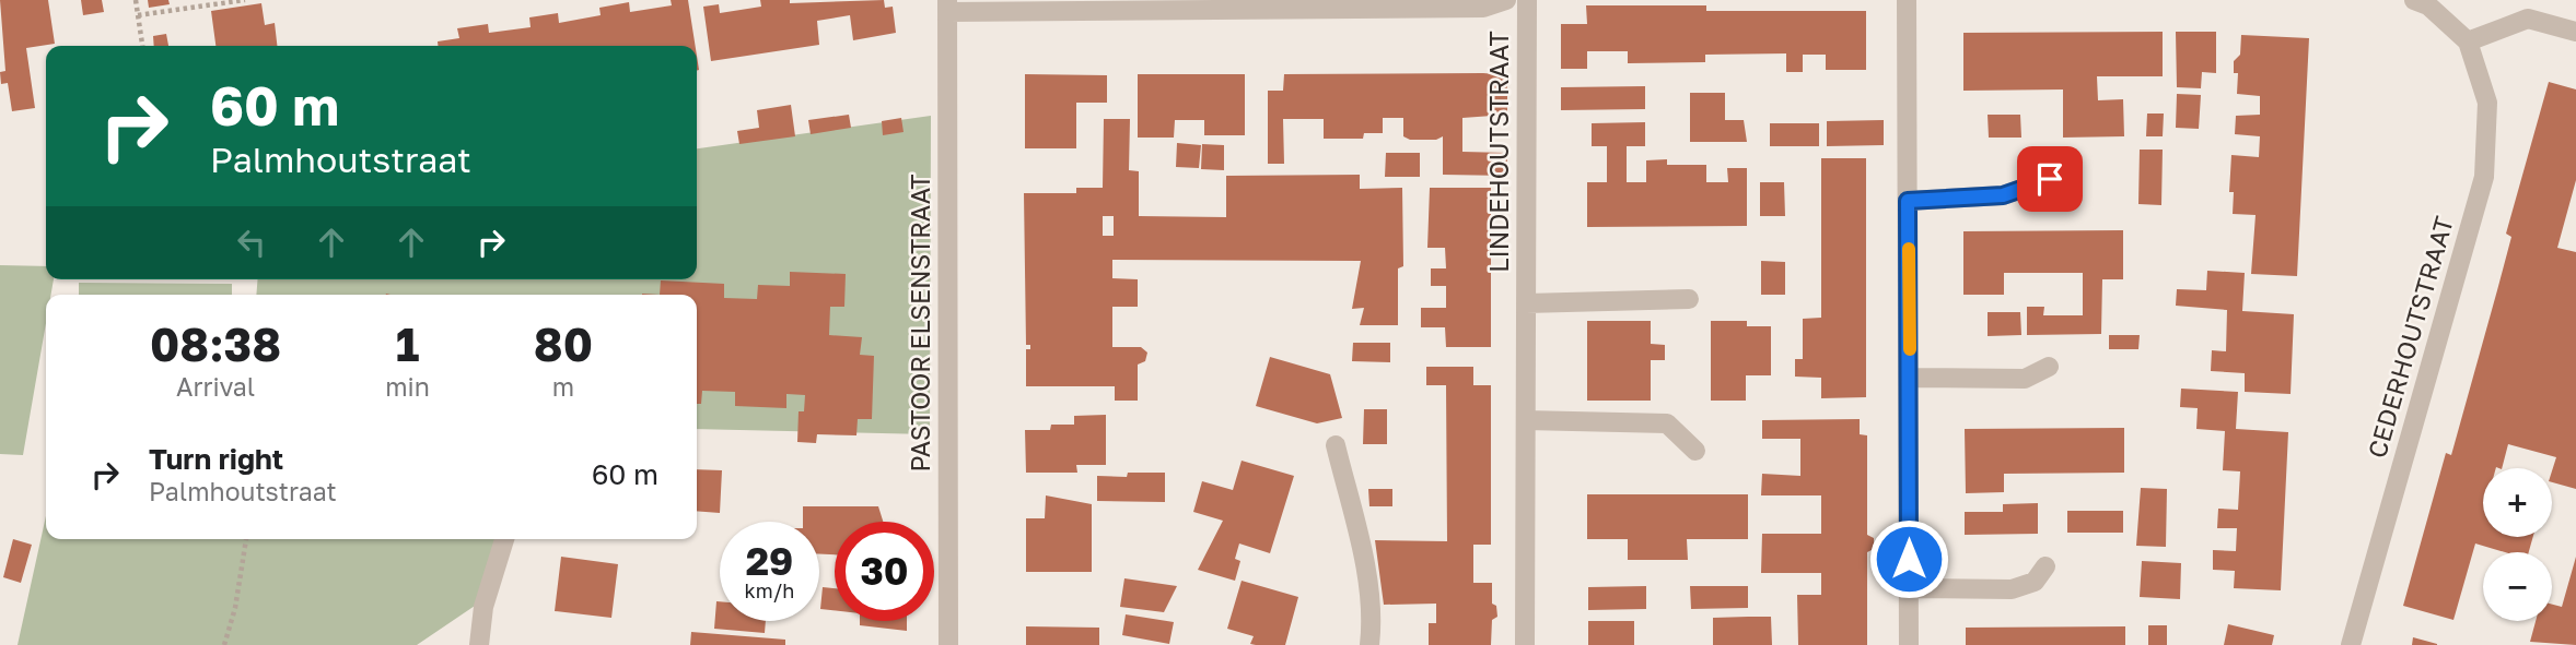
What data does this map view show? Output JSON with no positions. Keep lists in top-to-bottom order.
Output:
{
  "streets": {
    "street": ["LINDEHOUTSTRAAT", "PASTOOR ELSENSTRAAT", "CEDERHOUTSTRAAT"]
  },
  "page": {
    "turn": ["60 m", "Palmhoutstraat"],
    "eta": [
      "08:38",
      "Arrival",
      "1",
      "min",
      "80",
      "m"
    ],
    "list": [
      {
        "name": "Turn right",
        "note": "Palmhoutstraat",
        "value": "60 m"
      }
    ],
    "map_buttons": ["+", "−"],
    "speed": "29 km/h",
    "limit": "30"
  }
}
